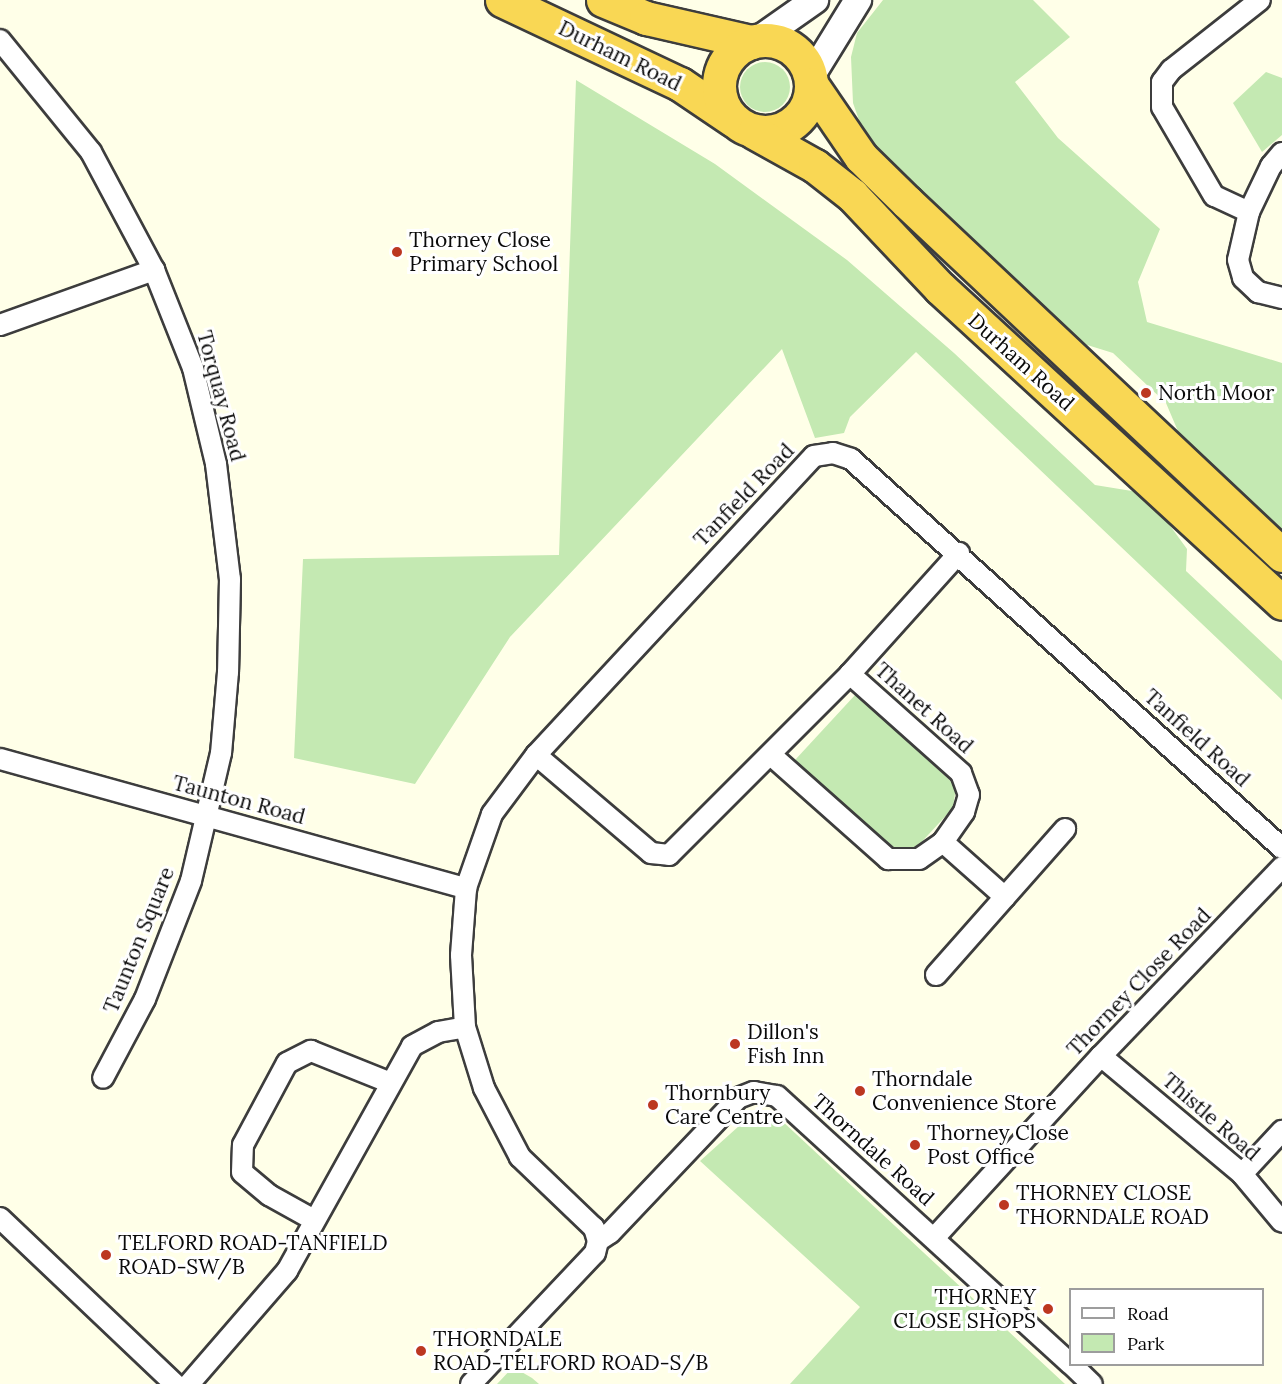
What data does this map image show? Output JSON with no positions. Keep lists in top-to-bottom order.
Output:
{
  "streets": {
    "highway": ["Durham Road"],
    "street": [
      "Torquay Road",
      "Tanfield Road",
      "Thanet Road",
      "Taunton Road",
      "Taunton Square",
      "Thorney Close Road",
      "Thistle Road",
      "Thorndale Road"
    ]
  },
  "crossings": [
    ["Torquay Road", "Taunton Road"],
    ["Torquay Road", "Taunton Square"],
    ["Tanfield Road", "Thanet Road"],
    ["Tanfield Road", "Taunton Road"],
    ["Tanfield Road", "Thorndale Road"],
    ["Taunton Road", "Taunton Square"],
    ["Thorney Close Road", "Thistle Road"],
    ["Thorney Close Road", "Thorndale Road"]
  ],
  "places": [
    "Thorney Close Primary School",
    "North Moor",
    "Dillon's Fish Inn",
    "Thorndale Convenience Store",
    "Thornbury Care Centre",
    "Thorney Close Post Office",
    "THORNEY CLOSE THORNDALE ROAD",
    "TELFORD ROAD-TANFIELD ROAD-SW/B",
    "THORNEY CLOSE SHOPS",
    "THORNDALE ROAD-TELFORD ROAD-S/B"
  ],
  "legend": ["Road", "Park"]
}
